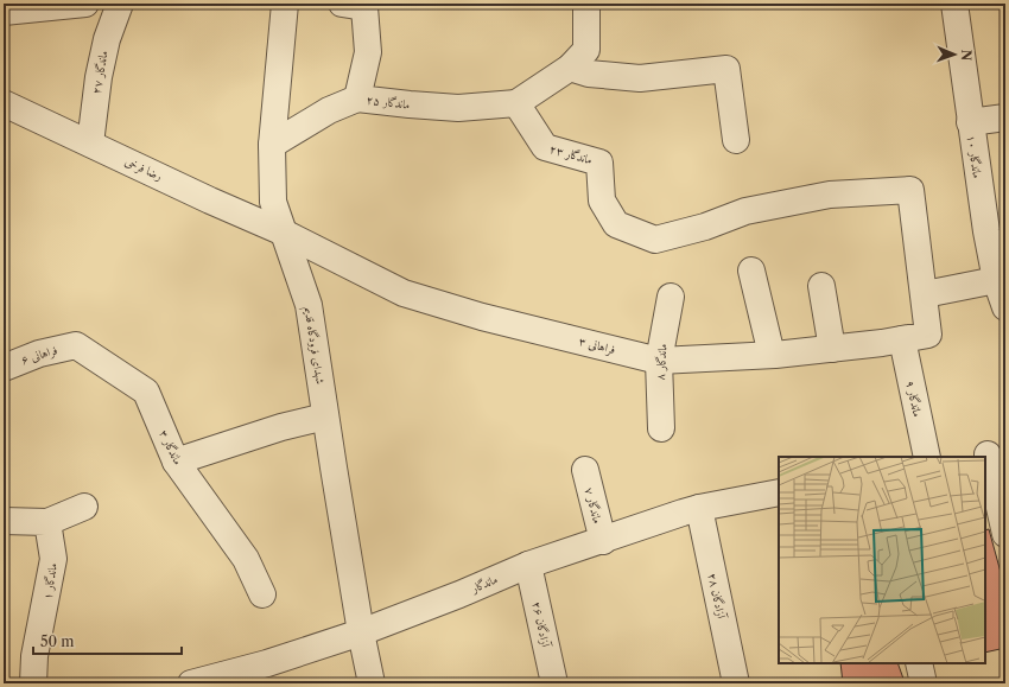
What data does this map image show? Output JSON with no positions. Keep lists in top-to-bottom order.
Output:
{
  "streets": {
    "street": [
      "ماندگار ۲۷",
      "ماندگار ۲۵",
      "ماندگار ۲۳",
      "ماندگار ۱۰",
      "رضا فرخی",
      "شهدای فرودگاه قدیم",
      "فراهانی ۳",
      "فراهانی ۶",
      "ماندگار ۸",
      "ماندگار ۹",
      "ماندگار ۳",
      "ماندگار ۷",
      "ماندگار ۱",
      "ماندگار",
      "آزادگان ۲۸",
      "آزادگان ۲۶"
    ]
  },
  "crossings": [
    ["ماندگار ۲۷", "رضا فرخی"],
    ["ماندگار ۲۵", "ماندگار ۲۳"],
    ["ماندگار ۲۳", "فراهانی ۳"],
    ["رضا فرخی", "شهدای فرودگاه قدیم"],
    ["رضا فرخی", "فراهانی ۳"],
    ["شهدای فرودگاه قدیم", "فراهانی ۳"],
    ["شهدای فرودگاه قدیم", "ماندگار"],
    ["فراهانی ۳", "ماندگار ۸"],
    ["فراهانی ۳", "ماندگار ۹"],
    ["فراهانی ۶", "ماندگار ۳"],
    ["ماندگار ۷", "ماندگار"],
    ["ماندگار", "آزادگان ۲۸"],
    ["ماندگار", "آزادگان ۲۶"]
  ],
  "scale_bar": "50 m",
  "north": "right"
}
